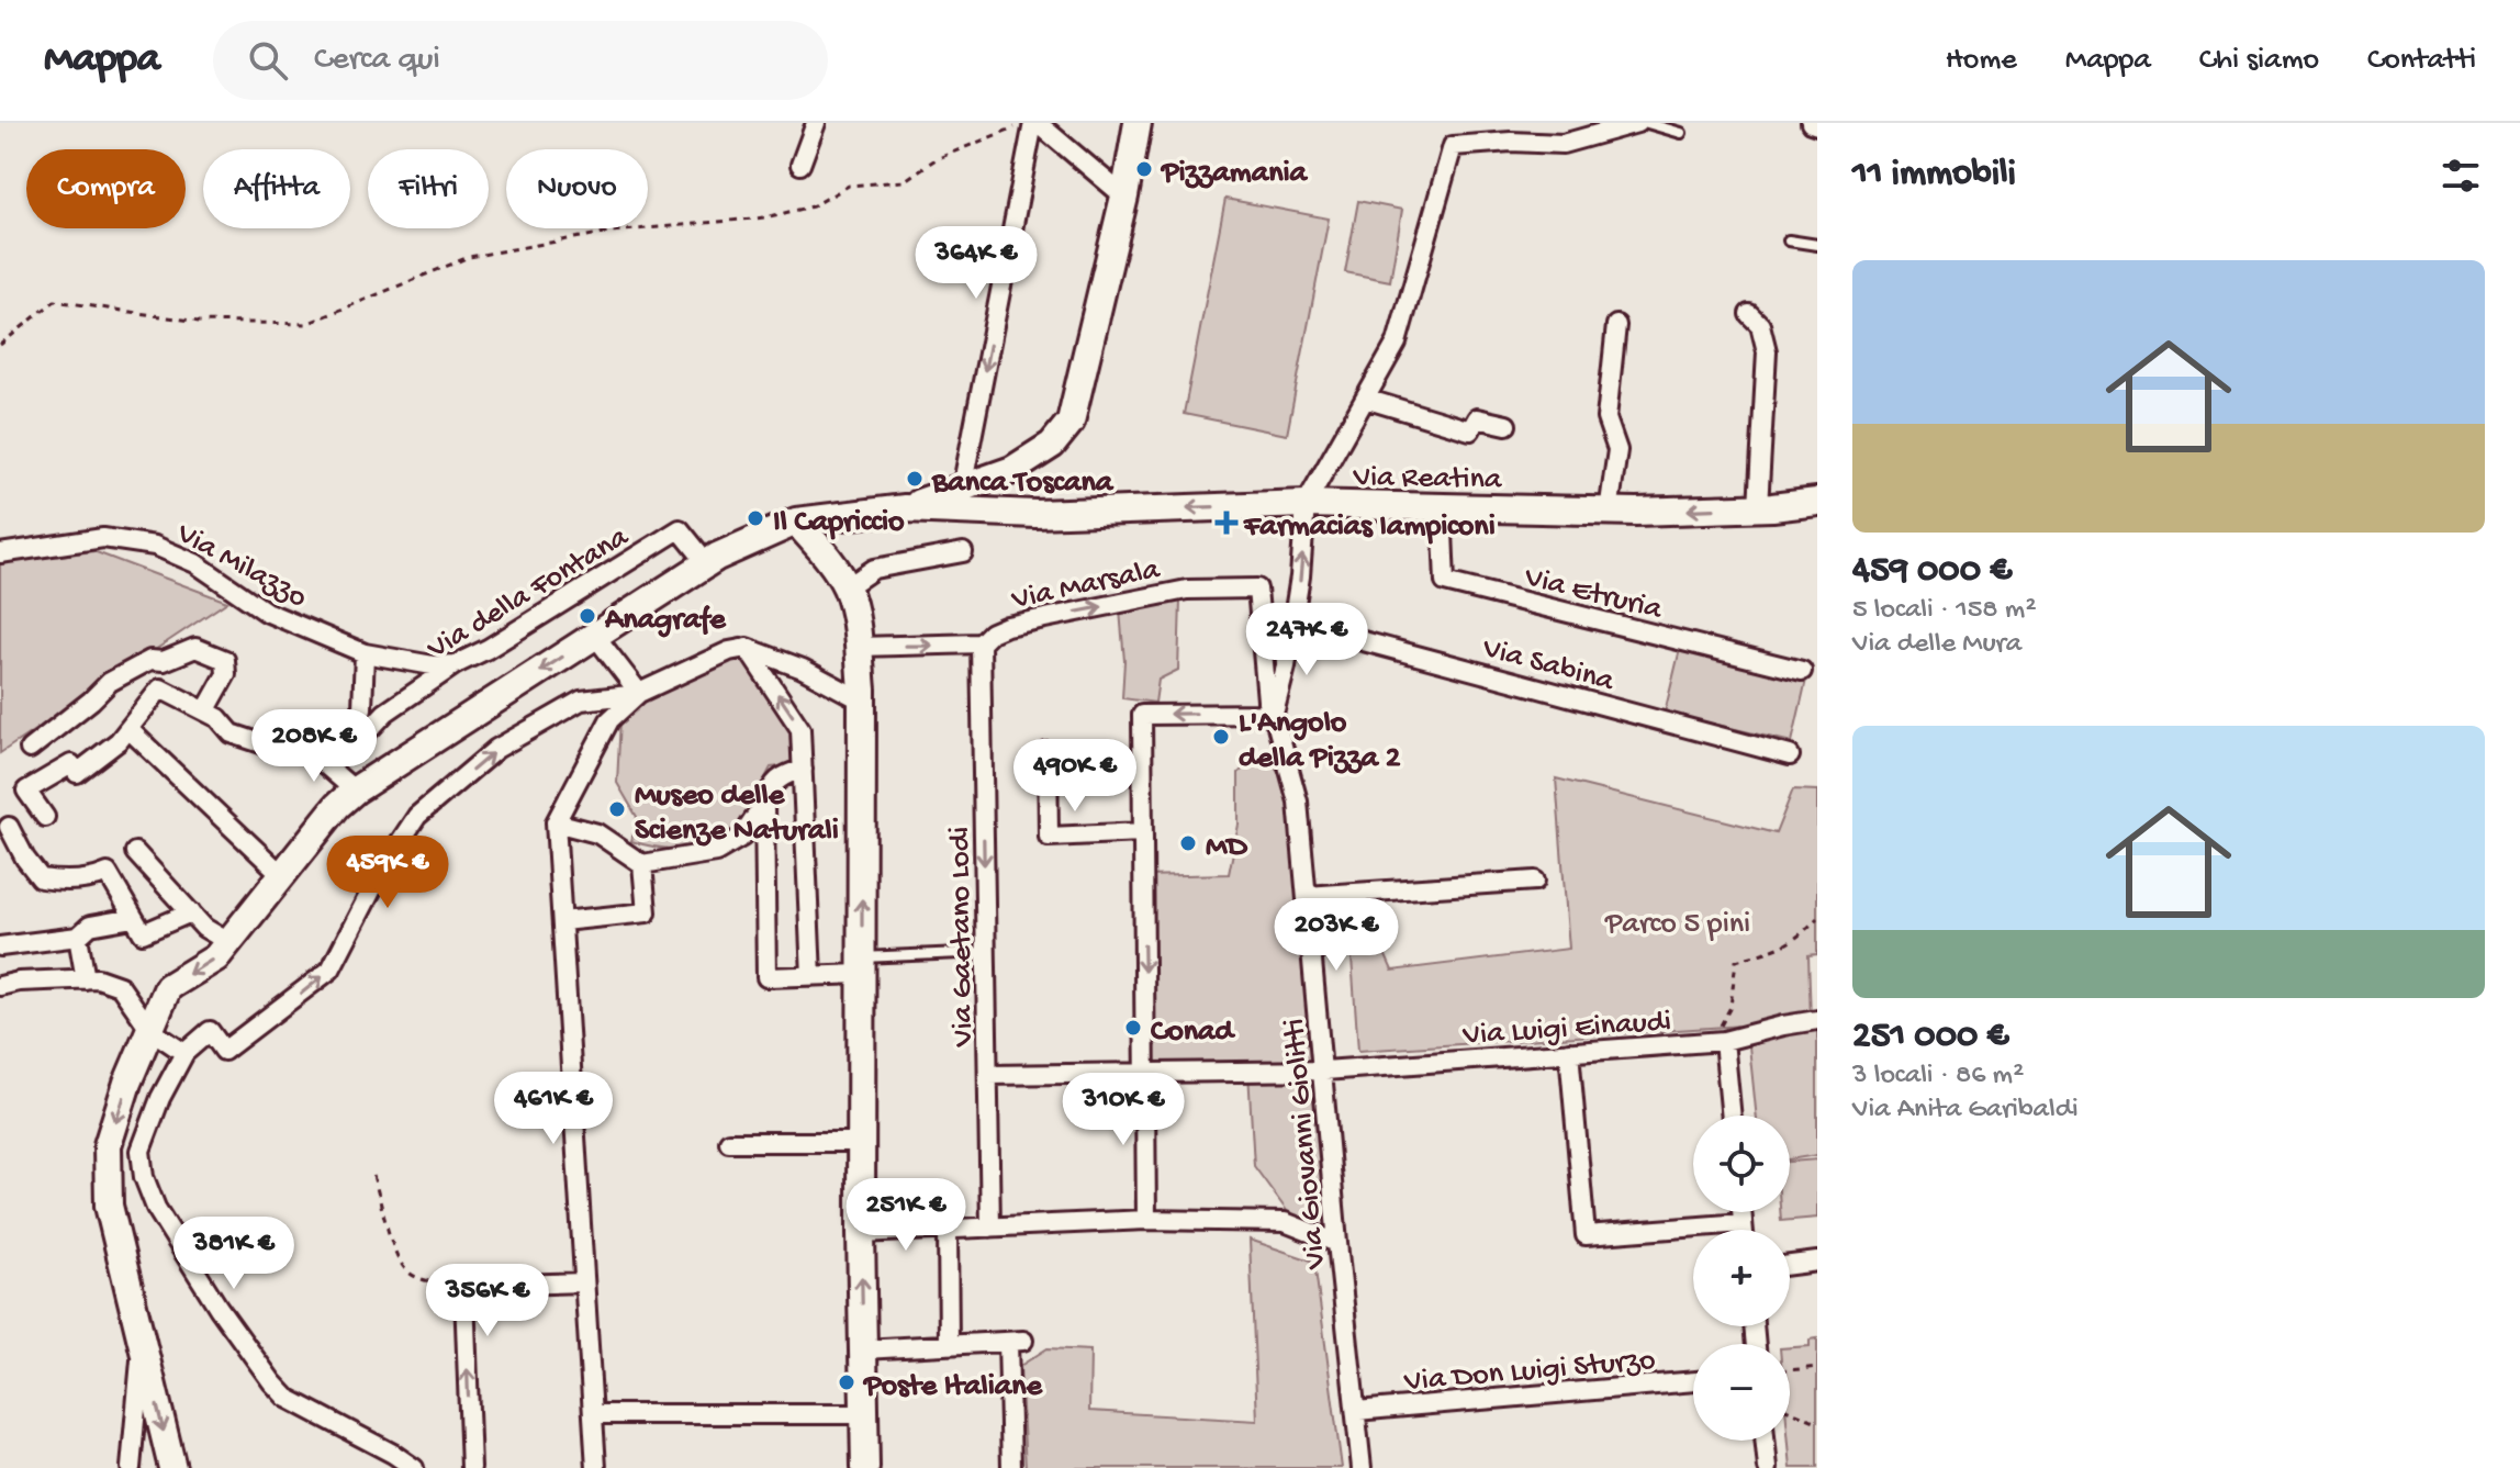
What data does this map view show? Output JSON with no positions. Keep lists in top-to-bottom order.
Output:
{
  "streets": {
    "main road": ["Via Reatina"],
    "street": [
      "Via Milazzo",
      "Via Marsala",
      "Via della Fontana",
      "Via Etruria",
      "Via Sabina",
      "Via Gaetano Lodi",
      "Via Luigi Einaudi",
      "Via Giovanni Giolitti",
      "Via Don Luigi Sturzo"
    ]
  },
  "crossings": [
    ["Via Reatina", "Via Etruria"],
    ["Via Reatina", "Via Giovanni Giolitti"],
    ["Via Milazzo", "Via della Fontana"],
    ["Via Marsala", "Via Gaetano Lodi"],
    ["Via Sabina", "Via Giovanni Giolitti"],
    ["Via Gaetano Lodi", "Via Luigi Einaudi"],
    ["Via Luigi Einaudi", "Via Giovanni Giolitti"],
    ["Via Giovanni Giolitti", "Via Don Luigi Sturzo"]
  ],
  "one_way": ["Via Reatina", "Via Marsala", "Via Gaetano Lodi"],
  "parks": ["Parco 5 pini"],
  "places": {
    "other": [
      "Pizzamania",
      "Banca Toscana",
      "Il Capriccio",
      "Anagrafe",
      "L'Angolo della Pizza 2",
      "Museo delle Scienze Naturali",
      "MD",
      "Conad",
      "Poste Italiane"
    ],
    "health": ["Farmacias Iampiconi"]
  },
  "page": {
    "header": "Mappa",
    "search": "Cerca qui",
    "nav": [
      "Home",
      "Mappa",
      "Chi siamo",
      "Contatti"
    ],
    "heading": "11 immobili",
    "chip": [
      "Compra",
      "Affitta",
      "Filtri",
      "Nuovo"
    ],
    "price": [
      "364K €",
      "247K €",
      "208K €",
      "490K €",
      "459K €",
      "203K €",
      "461K €",
      "310K €",
      "251K €",
      "381K €",
      "356K €"
    ],
    "list": [
      {
        "name": "459 000 €",
        "note": "5 locali · 158 m² · Via delle Mura"
      },
      {
        "name": "251 000 €",
        "note": "3 locali · 86 m² · Via Anita Garibaldi"
      }
    ],
    "map_buttons": ["+", "−"]
  }
}
